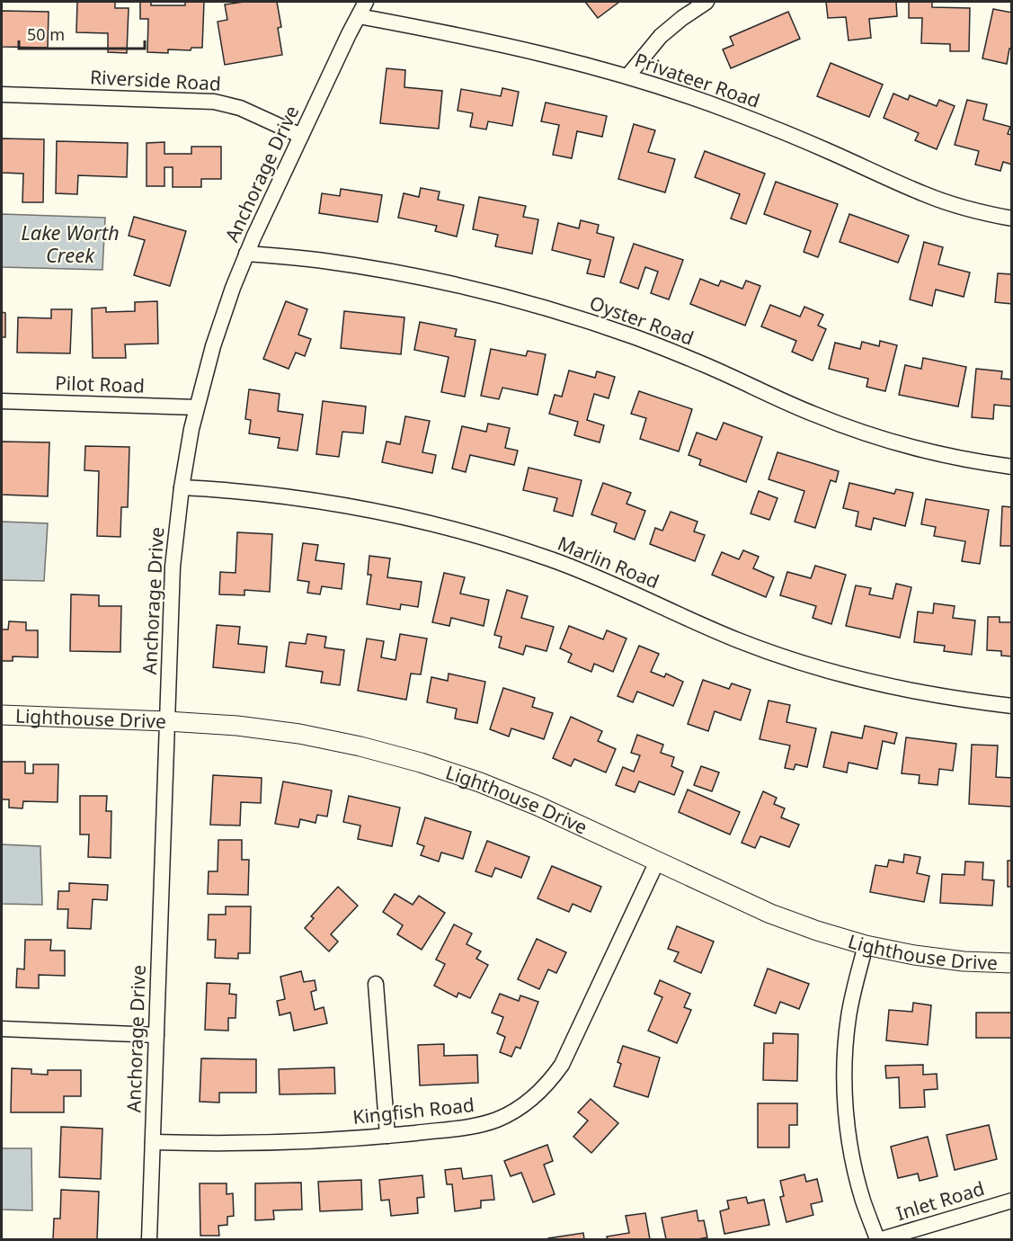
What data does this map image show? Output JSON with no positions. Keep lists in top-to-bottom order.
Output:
{
  "streets": {
    "street": [
      "Riverside Road",
      "Privateer Road",
      "Anchorage Drive",
      "Oyster Road",
      "Pilot Road",
      "Marlin Road",
      "Lighthouse Drive",
      "Kingfish Road",
      "Inlet Road"
    ]
  },
  "crossings": [
    ["Riverside Road", "Anchorage Drive"],
    ["Privateer Road", "Anchorage Drive"],
    ["Anchorage Drive", "Oyster Road"],
    ["Anchorage Drive", "Pilot Road"],
    ["Anchorage Drive", "Marlin Road"],
    ["Anchorage Drive", "Lighthouse Drive"],
    ["Anchorage Drive", "Kingfish Road"],
    ["Lighthouse Drive", "Kingfish Road"]
  ],
  "water": ["Lake Worth Creek"],
  "scale_bar": "50 m"
}
